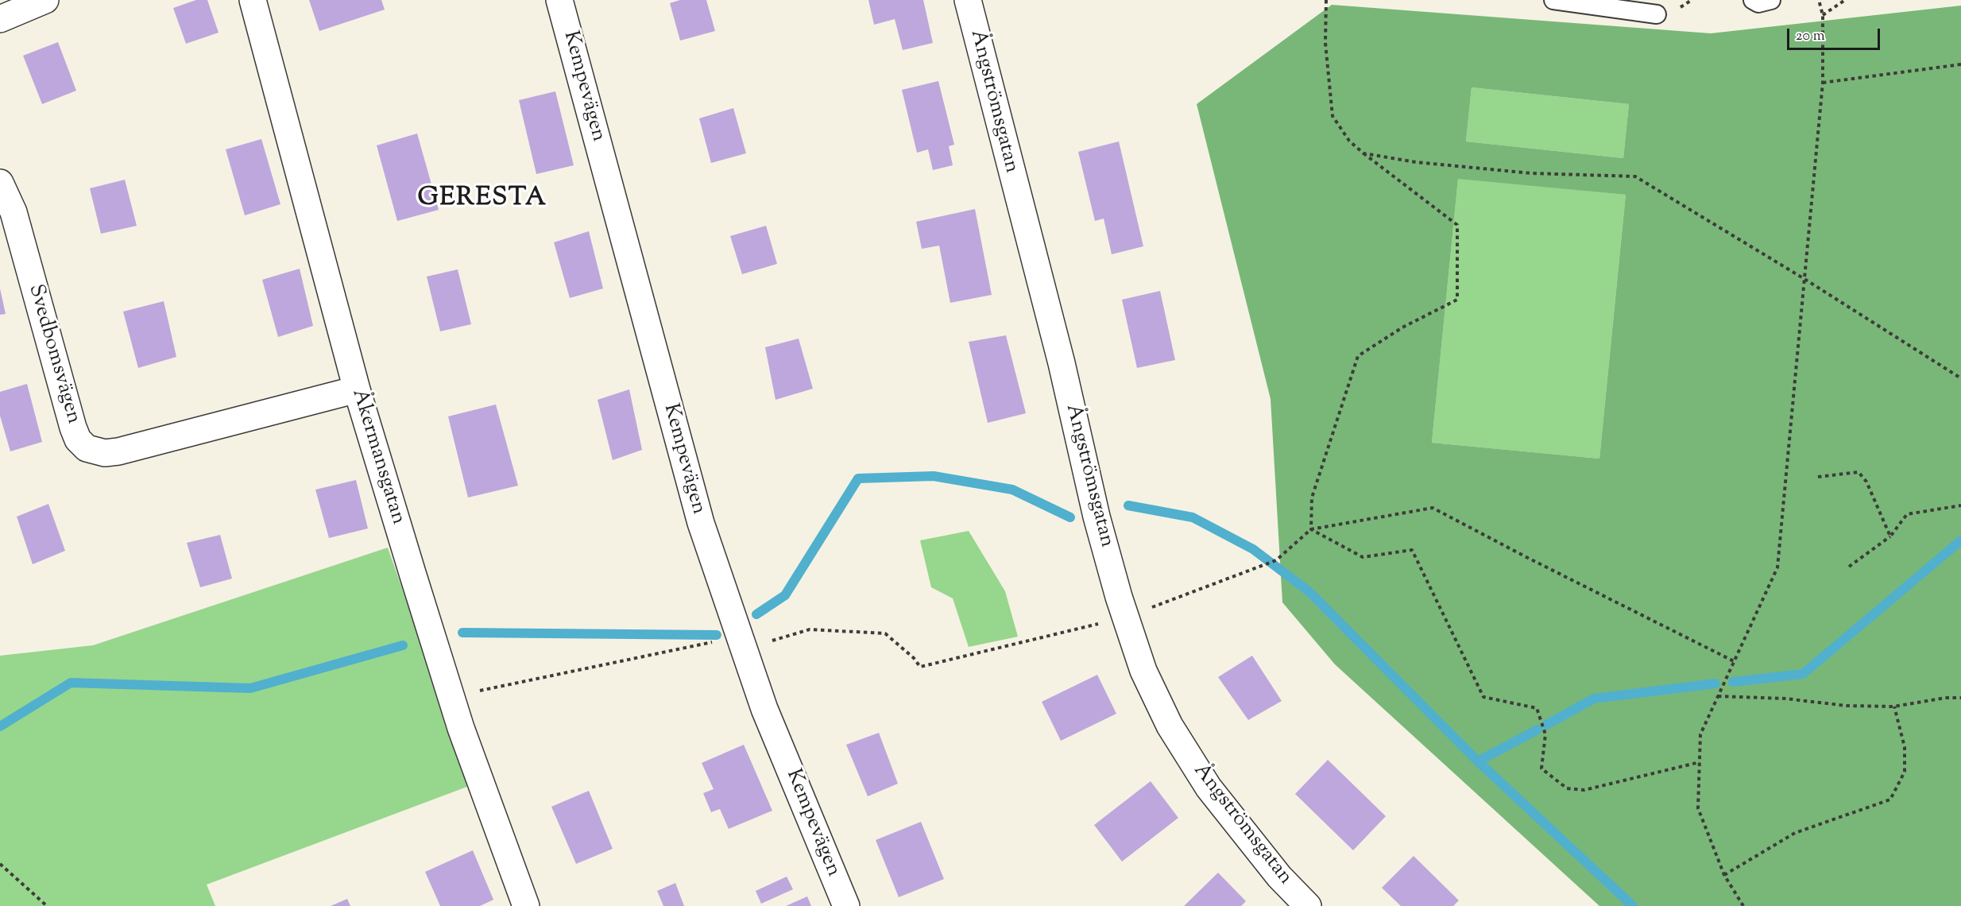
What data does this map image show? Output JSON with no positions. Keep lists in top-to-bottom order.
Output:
{
  "streets": {
    "street": [
      "Kempevägen",
      "Ångströmsgatan",
      "Svedbomsvägen",
      "Åkermansgatan"
    ]
  },
  "crossings": [
    ["Svedbomsvägen", "Åkermansgatan"]
  ],
  "districts": ["GERESTA"],
  "scale_bar": "20 m"
}
